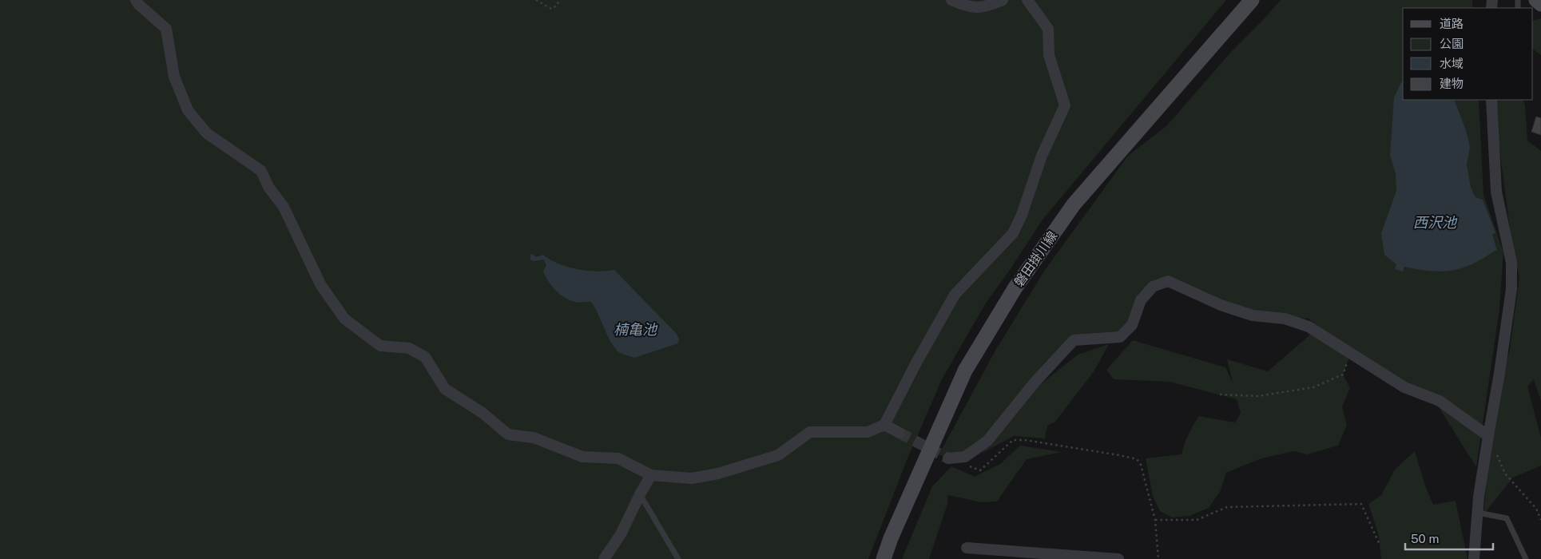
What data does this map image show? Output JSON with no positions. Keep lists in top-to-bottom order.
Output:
{
  "streets": {
    "main road": ["磐田掛川線"]
  },
  "water": ["西沢池", "楠亀池"],
  "legend": [
    "道路",
    "公園",
    "水域",
    "建物"
  ],
  "scale_bar": "50 m"
}
